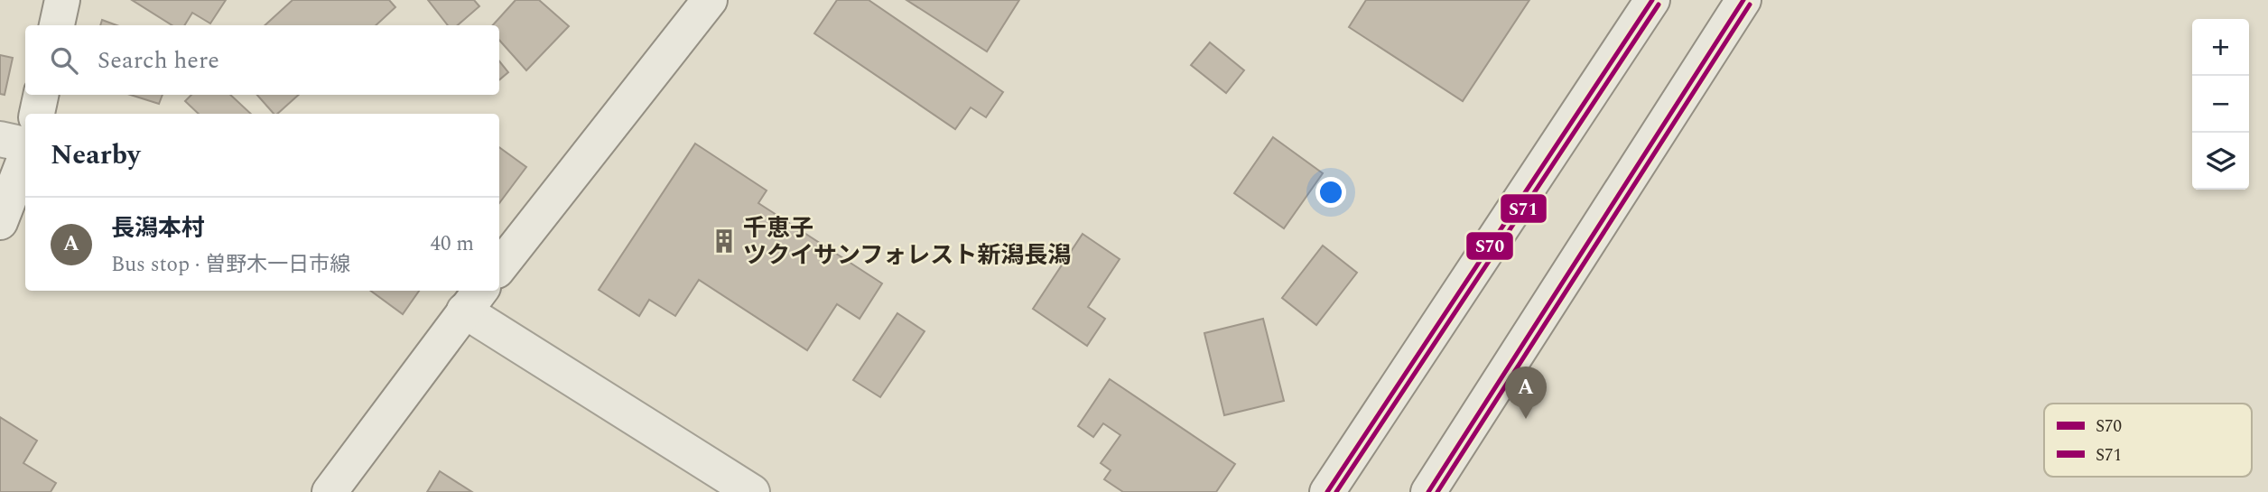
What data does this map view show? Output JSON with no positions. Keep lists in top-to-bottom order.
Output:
{
  "places": {
    "building": ["千恵子 ツクイサンフォレスト新潟長潟"]
  },
  "lines": ["transit line S70", "transit line S71"],
  "legend": ["S70", "S71"],
  "page": {
    "map_buttons": ["+", "−"],
    "search": "Search here",
    "heading": "Nearby",
    "list": [
      {
        "mark": "A",
        "name": "長潟本村",
        "note": "Bus stop · 曽野木一日市線",
        "value": "40 m"
      }
    ],
    "pins": "A"
  }
}
